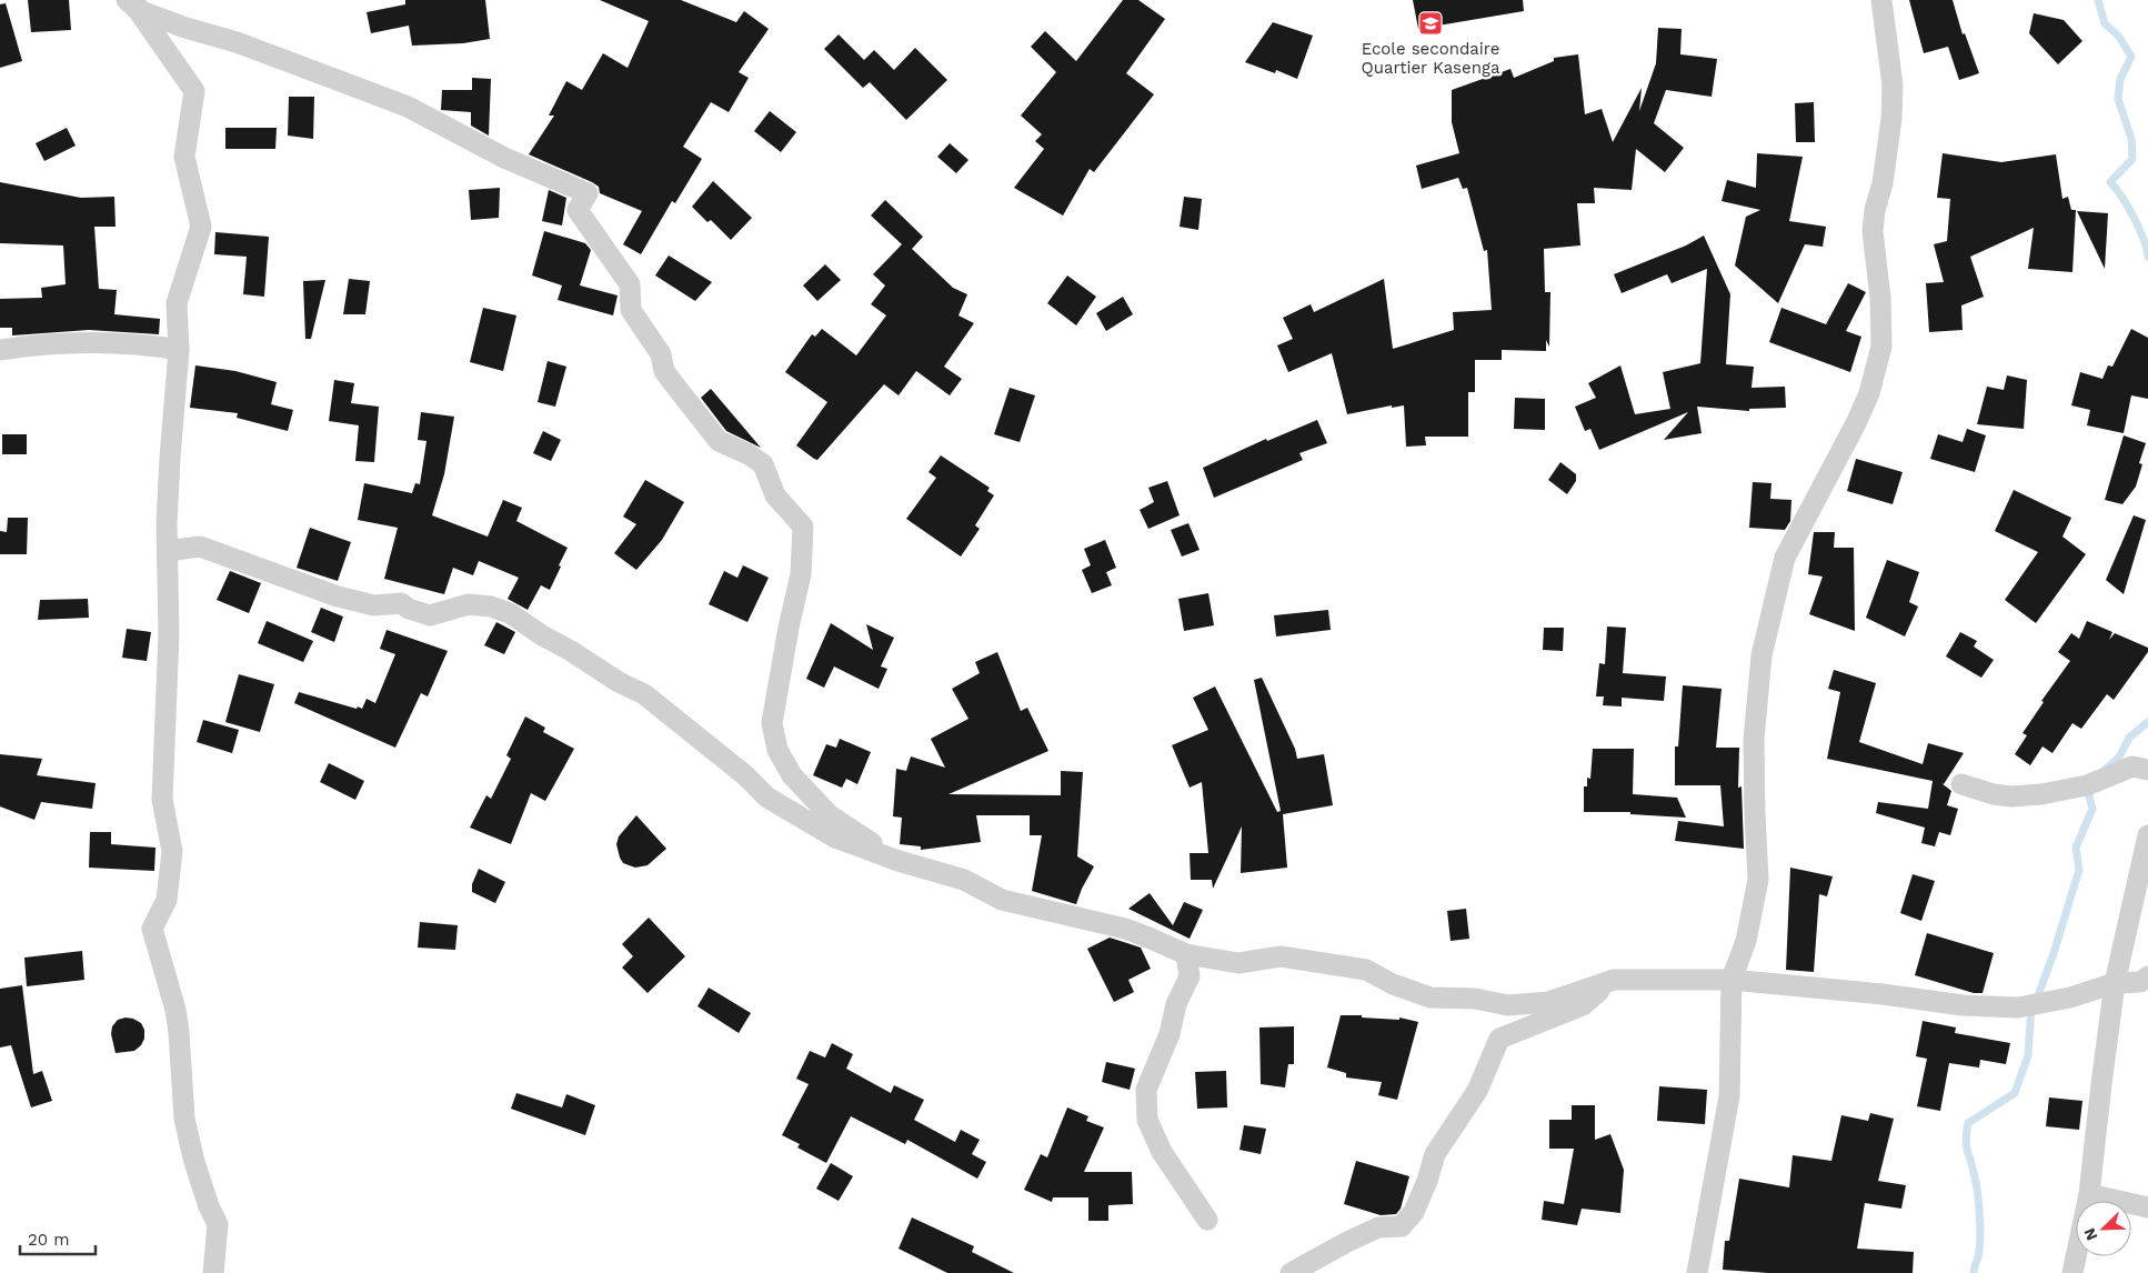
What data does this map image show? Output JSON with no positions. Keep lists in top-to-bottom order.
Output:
{
  "places": {
    "school or university": ["Ecole secondaire Quartier Kasenga"]
  },
  "scale_bar": "20 m",
  "north": "bottom left"
}
